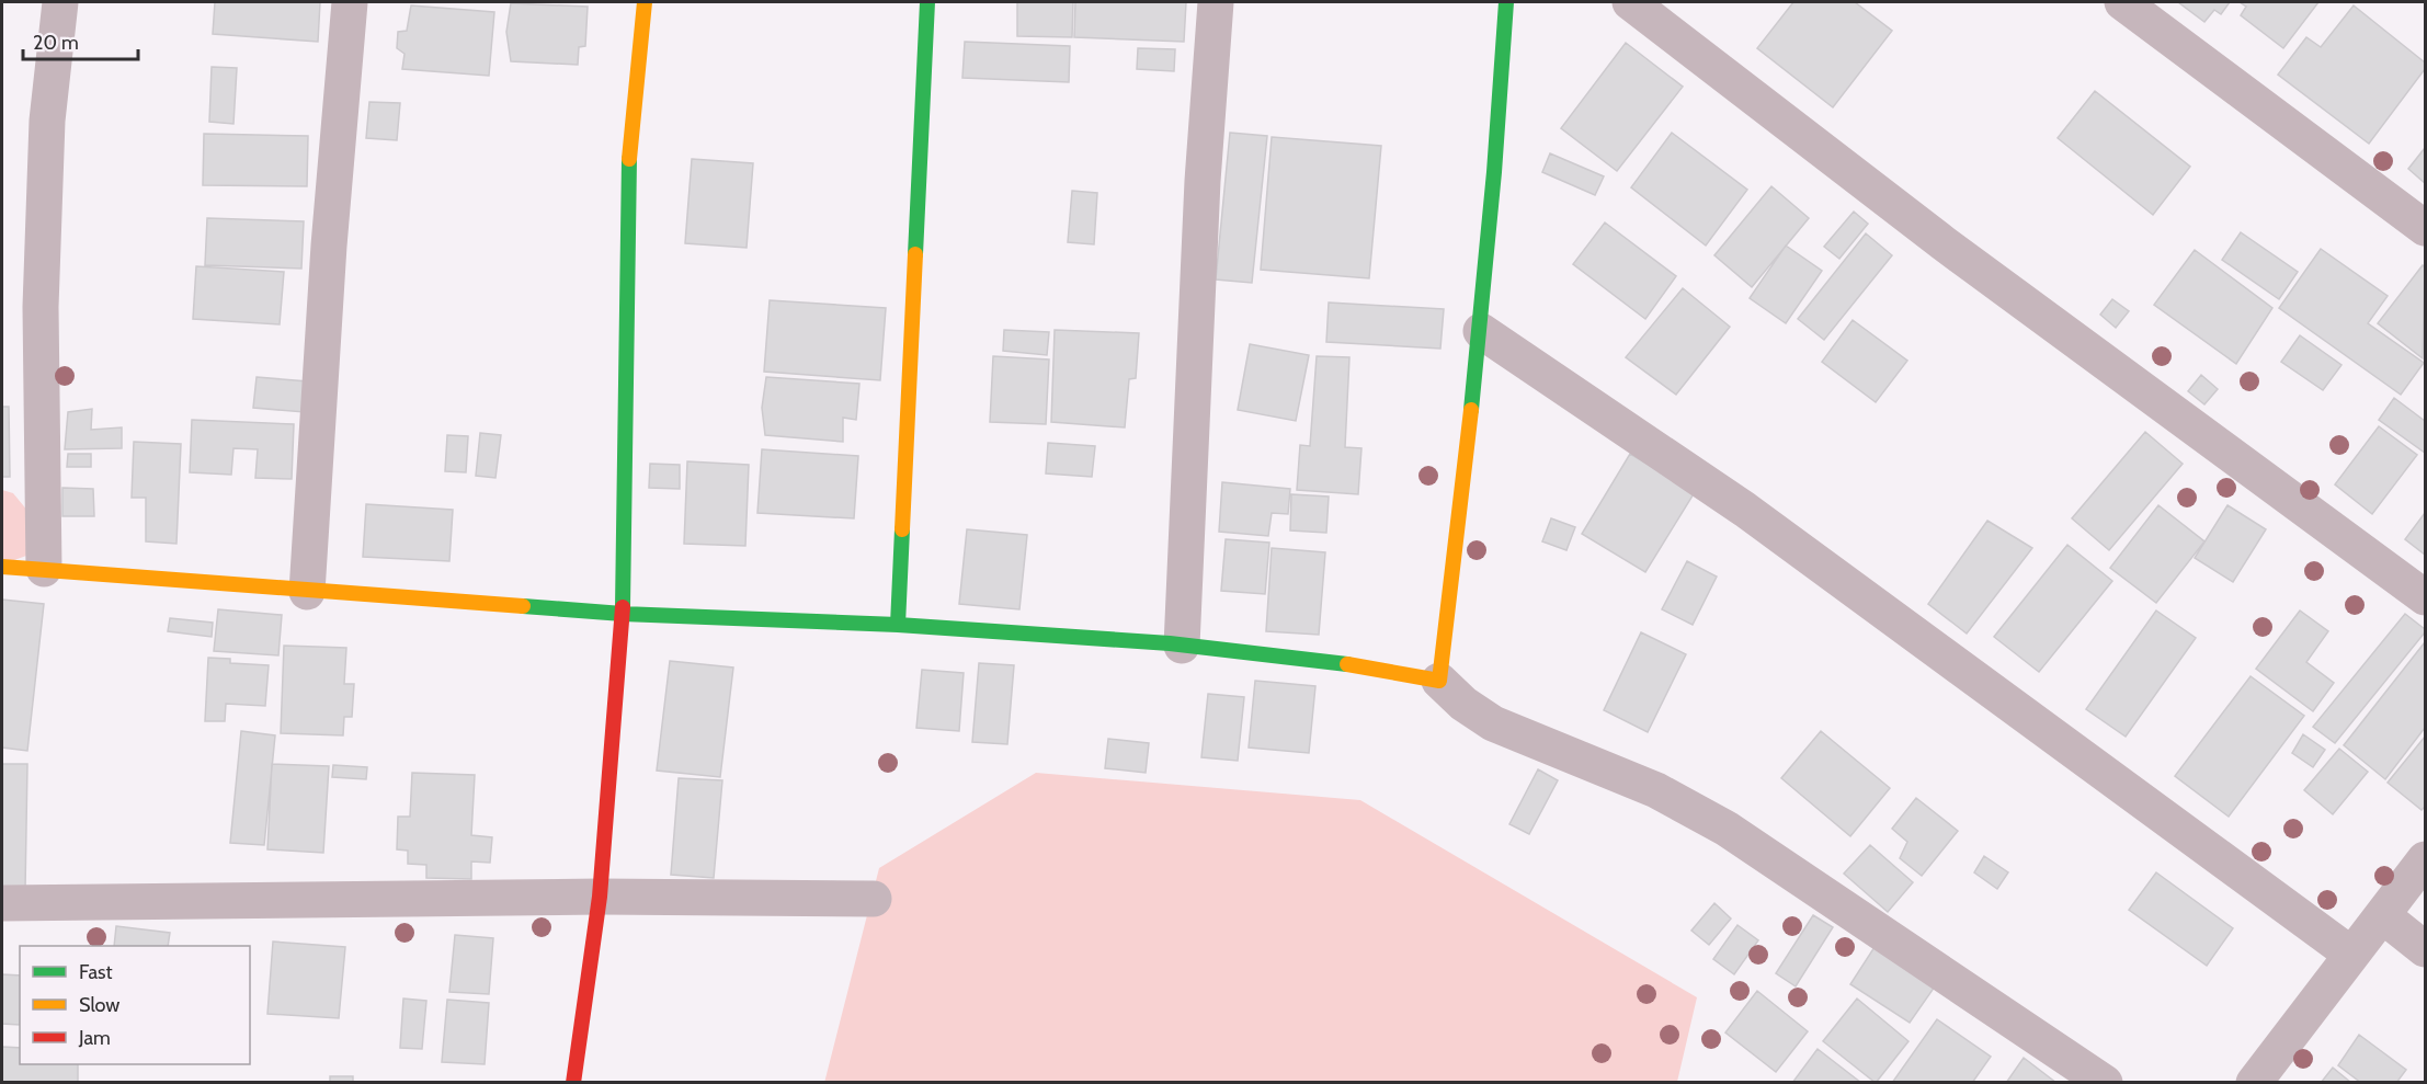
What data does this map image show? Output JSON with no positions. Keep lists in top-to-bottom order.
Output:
{
  "legend": ["Fast", "Slow", "Jam"],
  "scale_bar": "20 m"
}
